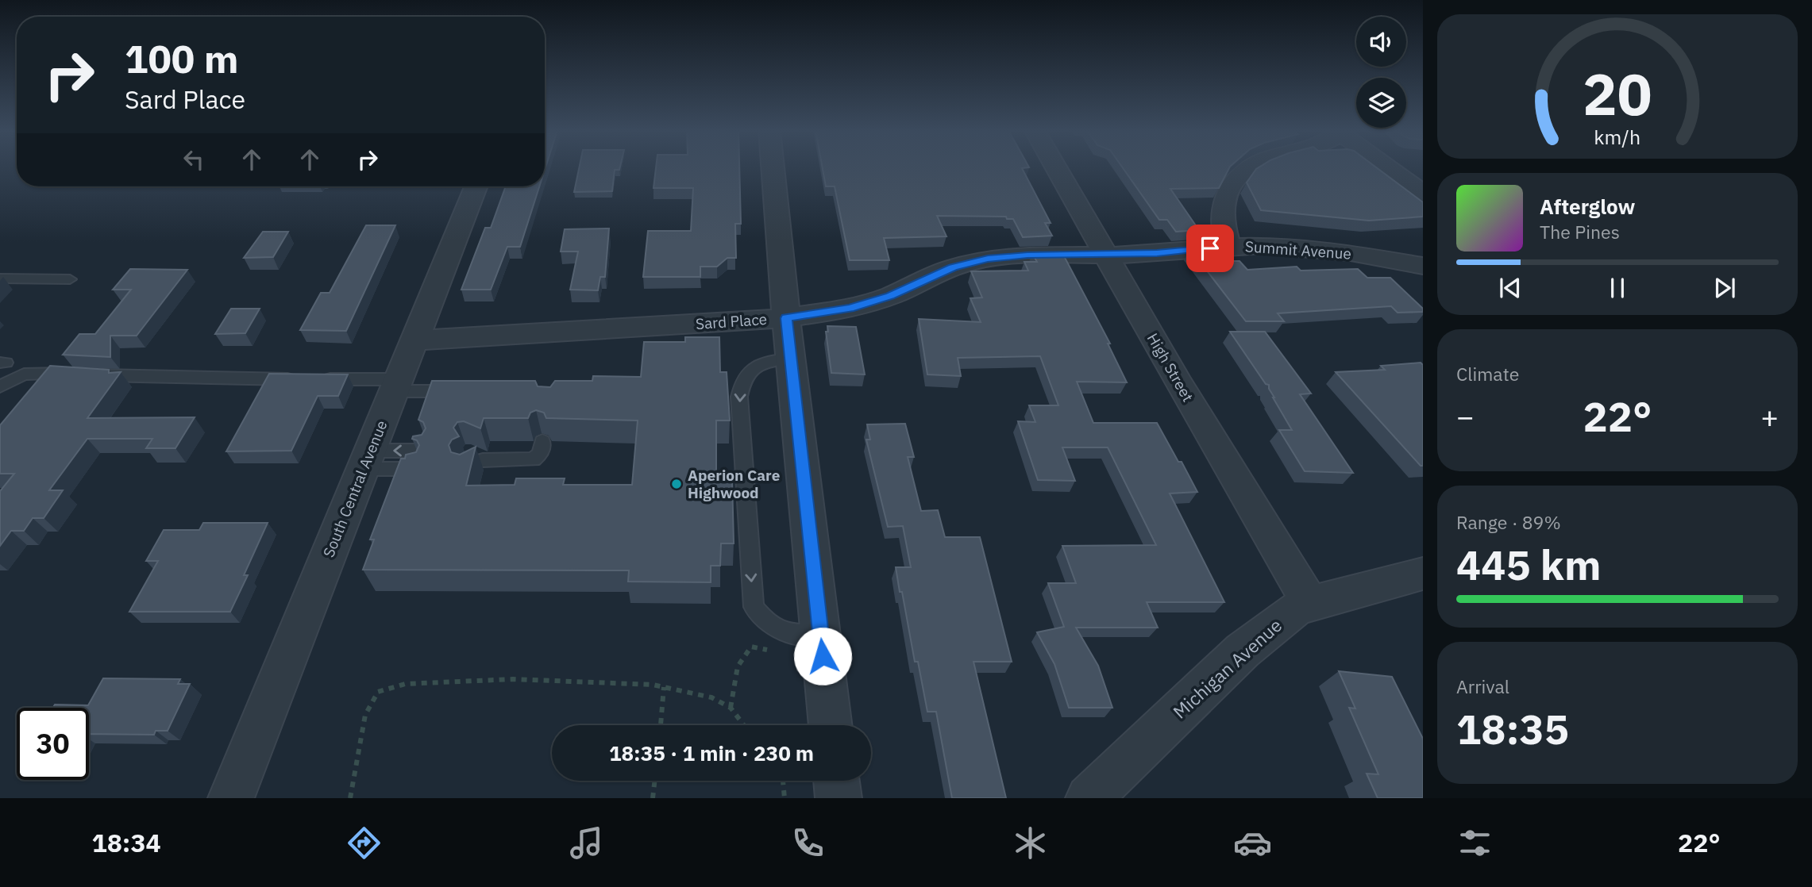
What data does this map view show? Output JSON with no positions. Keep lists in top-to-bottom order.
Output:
{
  "streets": {
    "street": [
      "Summit Avenue",
      "Sard Place",
      "High Street",
      "South Central Avenue",
      "Michigan Avenue"
    ]
  },
  "crossings": [
    ["Summit Avenue", "Sard Place"],
    ["Summit Avenue", "High Street"],
    ["Sard Place", "High Street"],
    ["Sard Place", "South Central Avenue"],
    ["High Street", "Michigan Avenue"]
  ],
  "places": ["Aperion Care Highwood"],
  "page": {
    "turn": ["100 m", "Sard Place"],
    "song": ["Afterglow", "The Pines"],
    "tile": [
      "Climate",
      ["Range · 89%", "445 km"],
      ["Arrival", "18:35"]
    ],
    "heat": ["−", "22°", "+"],
    "limit": "30",
    "trip": "18:35 · 1 min · 230 m",
    "tabs": ["18:34", "22°"],
    "gauge": ["20", "km/h"]
  }
}
